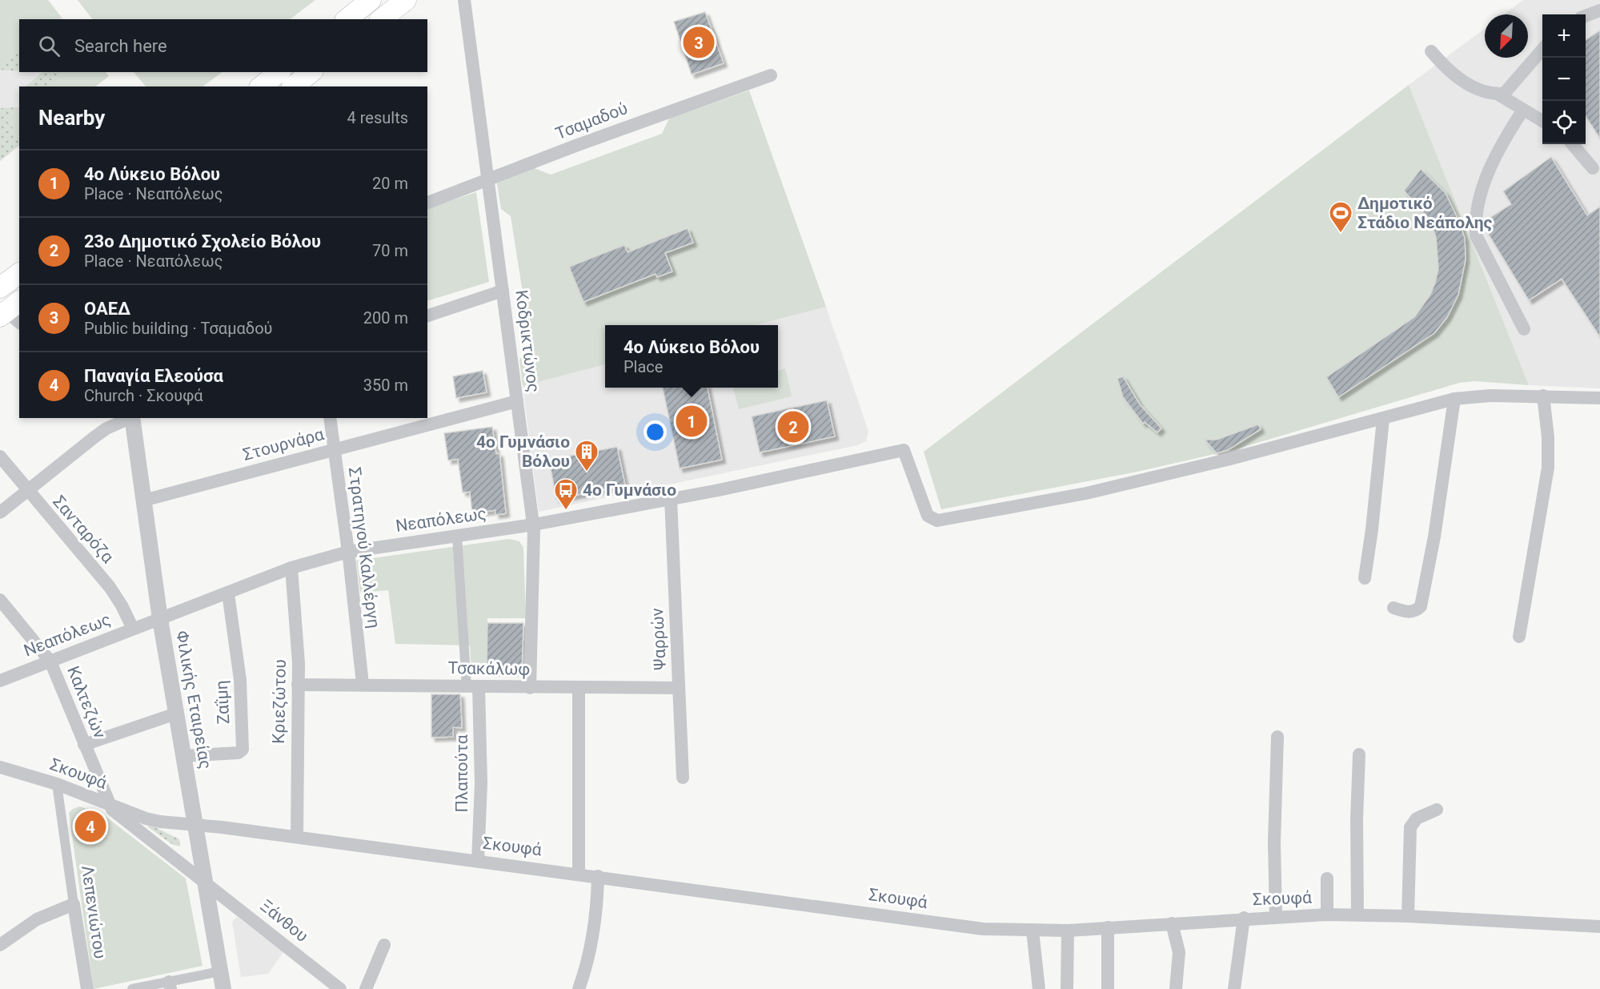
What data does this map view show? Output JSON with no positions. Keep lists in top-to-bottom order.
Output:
{
  "streets": {
    "street": [
      "Τσαμαδού",
      "Κοδρικτώνος",
      "Στουρνάρα",
      "Νεαπόλεως",
      "Σανταρόζα",
      "Στρατηγού Καλλέργη",
      "Ψαρρών",
      "Τσακάλωφ",
      "Φιλικής Εταιρείας",
      "Κριεζώτου",
      "Καλτεζών",
      "Ζαΐμη",
      "Σκουφά",
      "Πλαπούτα",
      "Λεπενιώτου",
      "Ξάνθου"
    ]
  },
  "crossings": [
    ["Τσαμαδού", "Κοδρικτώνος"],
    ["Κοδρικτώνος", "Στουρνάρα"],
    ["Κοδρικτώνος", "Νεαπόλεως"],
    ["Κοδρικτώνος", "Τσακάλωφ"],
    ["Στουρνάρα", "Στρατηγού Καλλέργη"],
    ["Στουρνάρα", "Φιλικής Εταιρείας"],
    ["Νεαπόλεως", "Σανταρόζα"],
    ["Νεαπόλεως", "Στρατηγού Καλλέργη"],
    ["Νεαπόλεως", "Ψαρρών"],
    ["Νεαπόλεως", "Φιλικής Εταιρείας"],
    ["Νεαπόλεως", "Κριεζώτου"],
    ["Νεαπόλεως", "Καλτεζών"],
    ["Νεαπόλεως", "Ζαΐμη"],
    ["Νεαπόλεως", "Πλαπούτα"],
    ["Στρατηγού Καλλέργη", "Τσακάλωφ"],
    ["Ψαρρών", "Τσακάλωφ"],
    ["Τσακάλωφ", "Κριεζώτου"],
    ["Τσακάλωφ", "Πλαπούτα"],
    ["Φιλικής Εταιρείας", "Ζαΐμη"],
    ["Φιλικής Εταιρείας", "Σκουφά"],
    ["Φιλικής Εταιρείας", "Ξάνθου"],
    ["Κριεζώτου", "Σκουφά"],
    ["Καλτεζών", "Σκουφά"],
    ["Σκουφά", "Πλαπούτα"],
    ["Σκουφά", "Λεπενιώτου"],
    ["Σκουφά", "Ξάνθου"]
  ],
  "places": {
    "sports": ["Δημοτικό Στάδιο Νεάπολης"],
    "building": ["4ο Γυμνάσιο Βόλου"],
    "bus stop": ["4ο Γυμνάσιο"]
  },
  "north": "bottom left",
  "page": {
    "map_buttons": ["+", "−"],
    "search": "Search here",
    "pins": [
      "3",
      "1",
      "2",
      "4"
    ],
    "heading": ["Nearby", "4 results"],
    "list": [
      {
        "mark": "1",
        "name": "4ο Λύκειο Βόλου",
        "note": "Place · Νεαπόλεως",
        "value": "20 m"
      },
      {
        "mark": "2",
        "name": "23ο Δημοτικό Σχολείο Βόλου",
        "note": "Place · Νεαπόλεως",
        "value": "70 m"
      },
      {
        "mark": "3",
        "name": "ΟΑΕΔ",
        "note": "Public building · Τσαμαδού",
        "value": "200 m"
      },
      {
        "mark": "4",
        "name": "Παναγία Ελεούσα",
        "note": "Church · Σκουφά",
        "value": "350 m"
      }
    ],
    "popup": ["4ο Λύκειο Βόλου", "Place"]
  }
}
